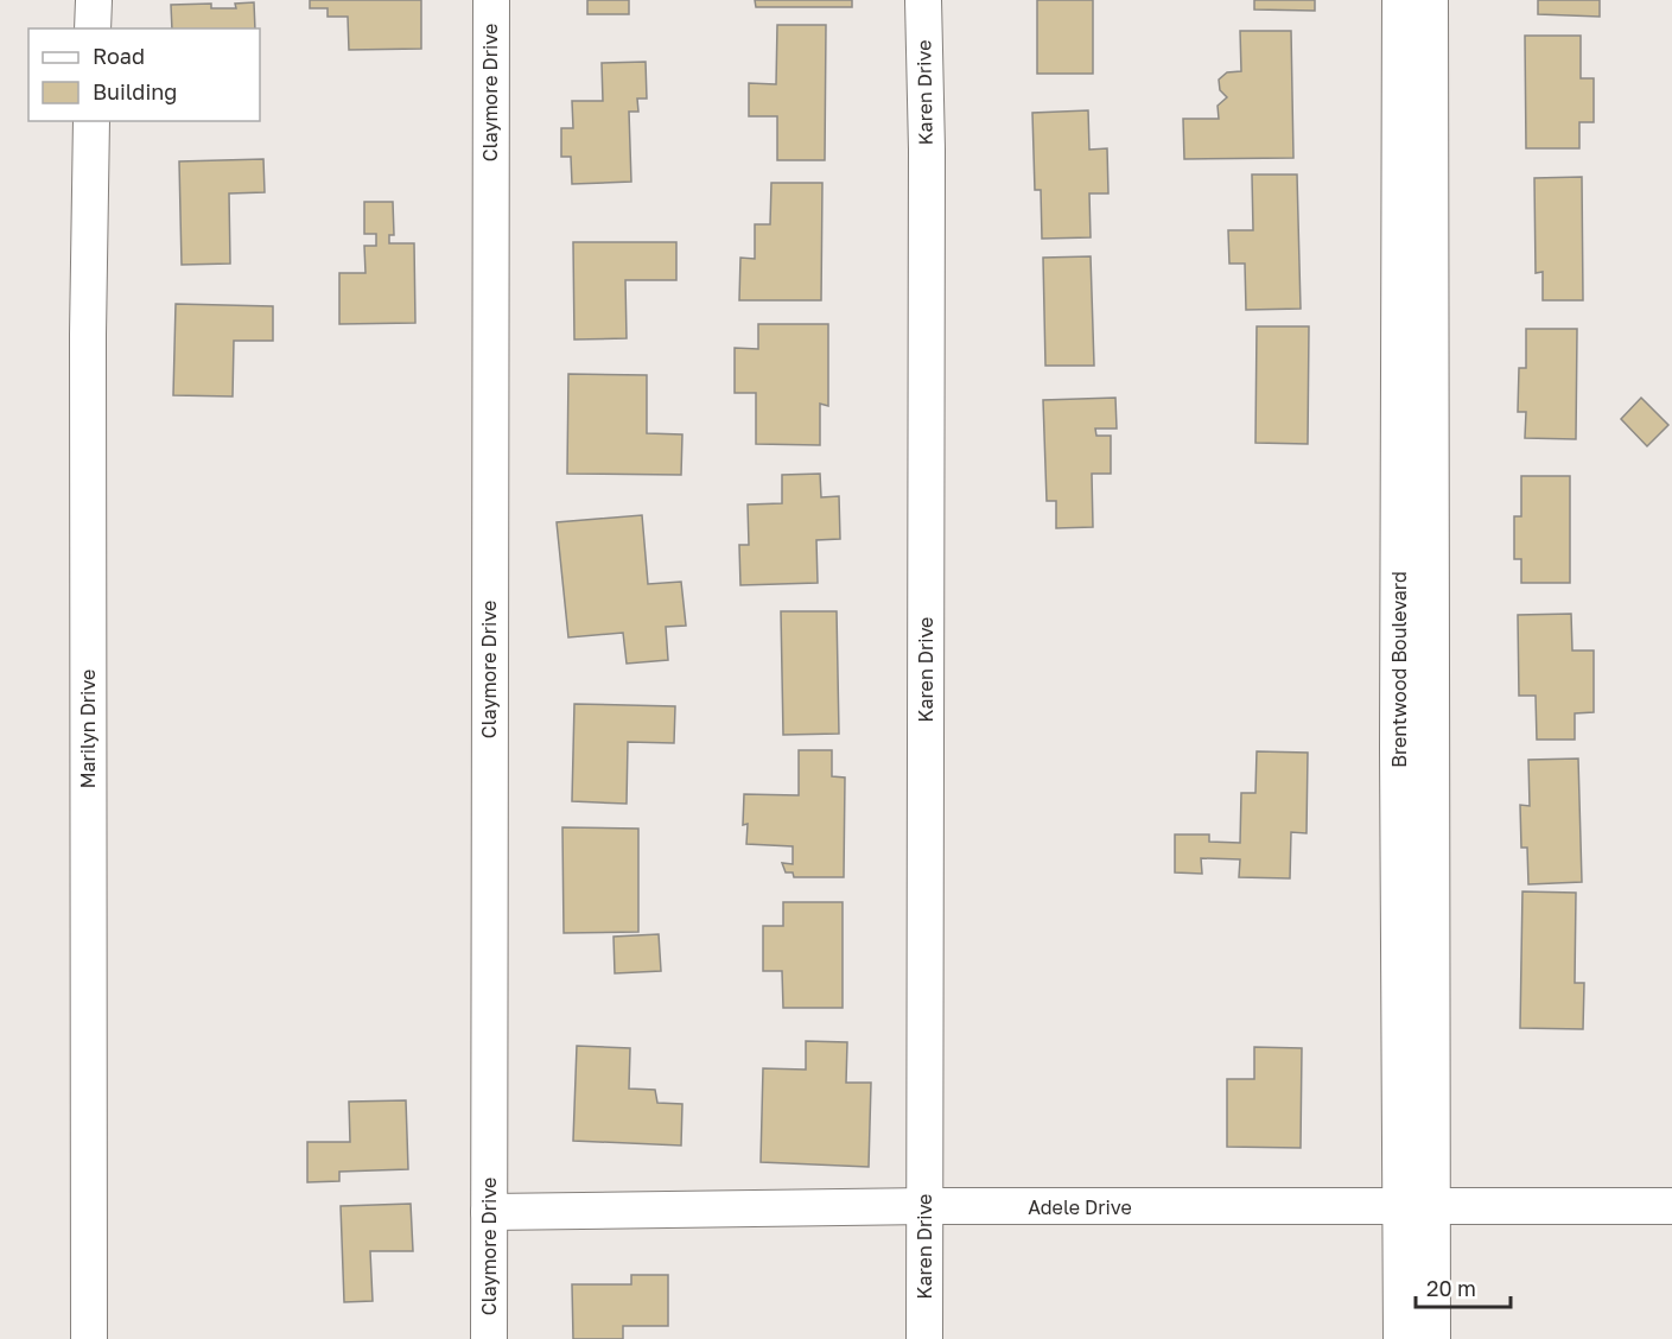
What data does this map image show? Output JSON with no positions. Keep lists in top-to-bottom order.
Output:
{
  "streets": {
    "street": [
      "Claymore Drive",
      "Karen Drive",
      "Brentwood Boulevard",
      "Marilyn Drive",
      "Adele Drive"
    ]
  },
  "crossings": [
    ["Claymore Drive", "Adele Drive"],
    ["Karen Drive", "Adele Drive"],
    ["Brentwood Boulevard", "Adele Drive"]
  ],
  "legend": ["Road", "Building"],
  "scale_bar": "20 m"
}
